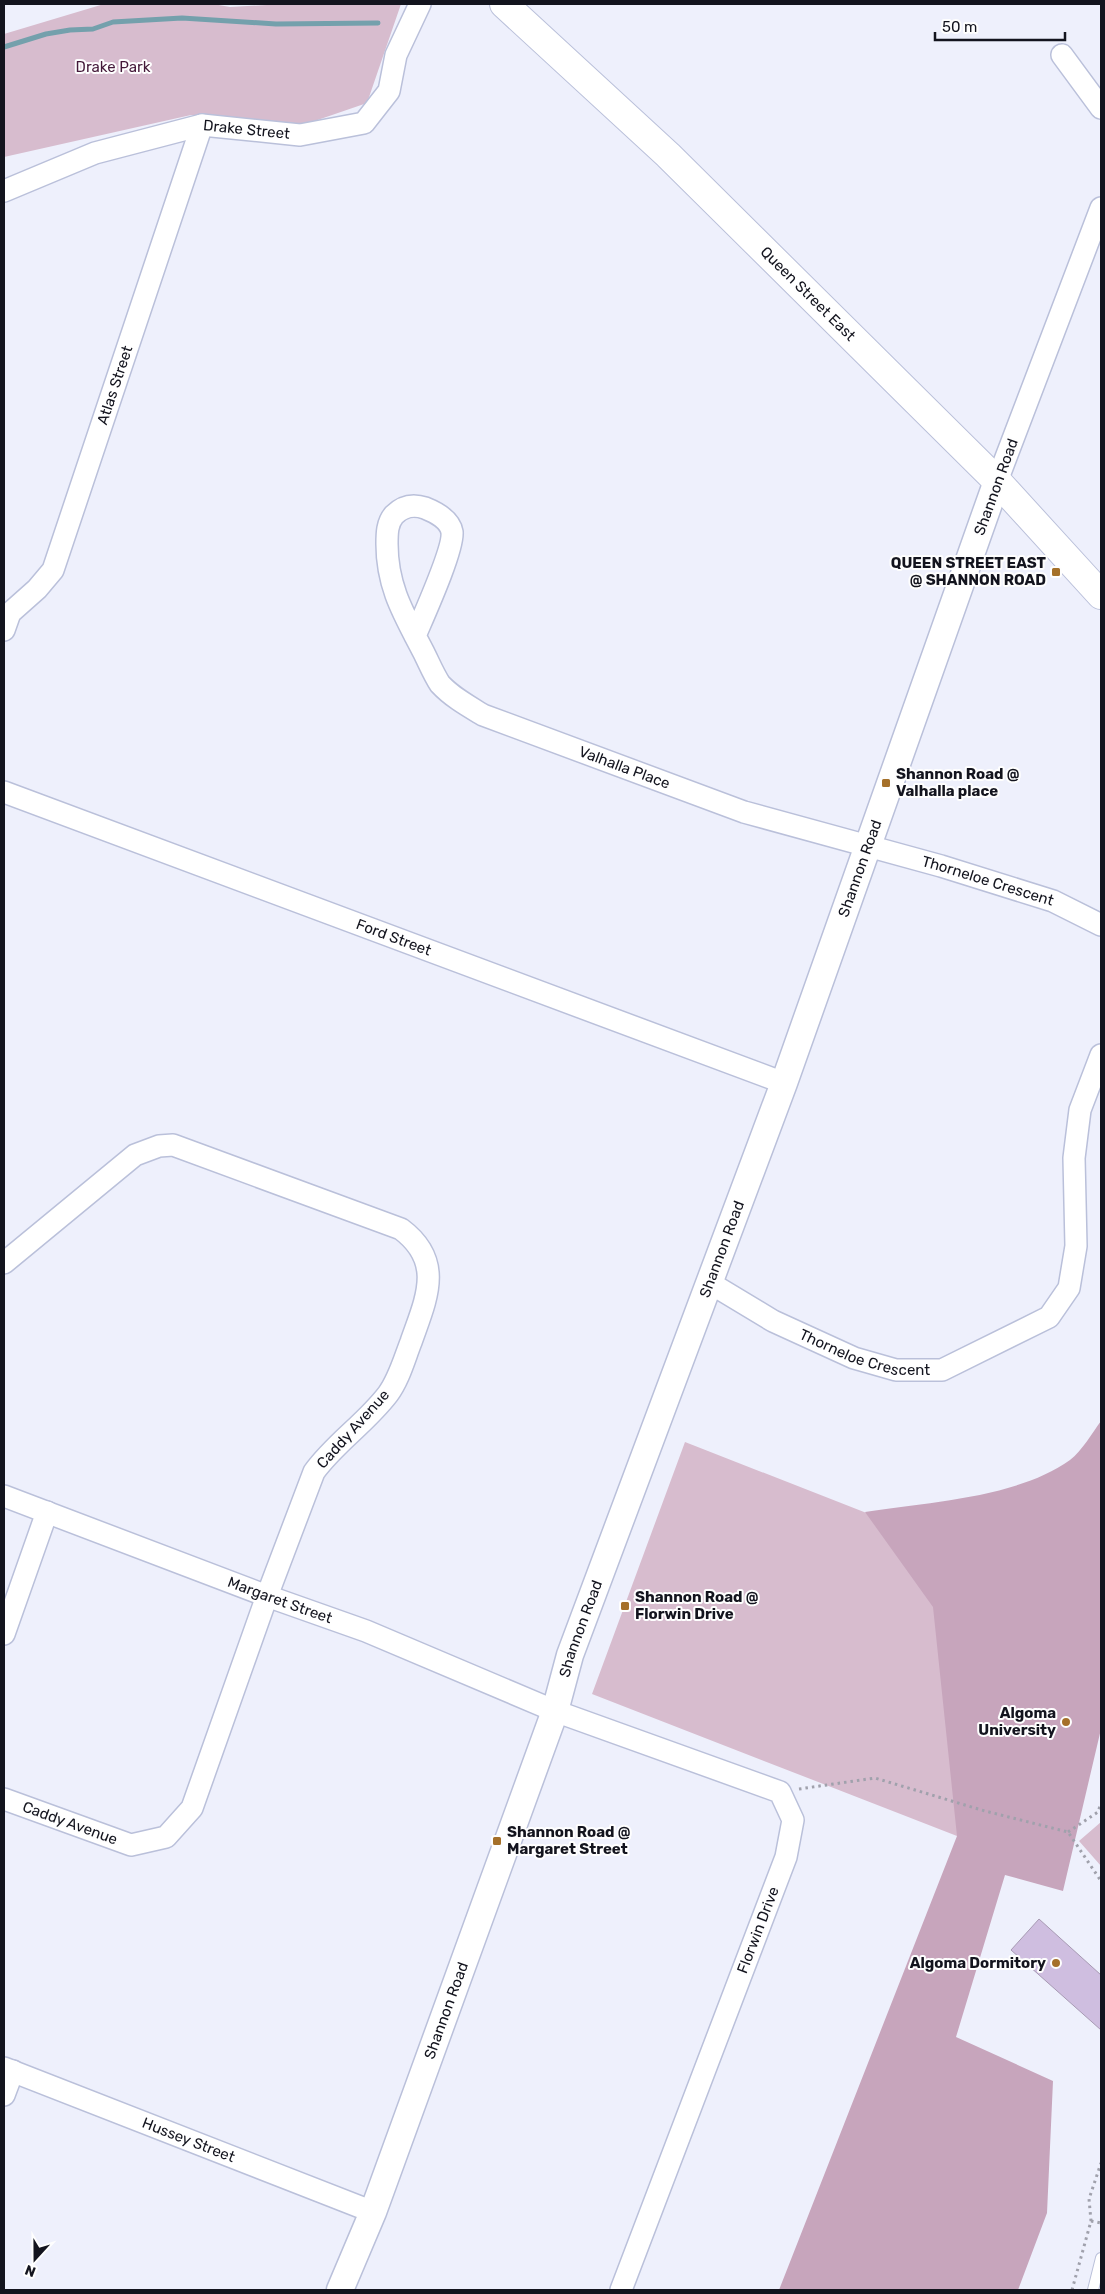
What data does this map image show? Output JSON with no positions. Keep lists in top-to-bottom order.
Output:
{
  "streets": {
    "main road": ["Queen Street East"],
    "street": [
      "Drake Street",
      "Atlas Street",
      "Shannon Road",
      "Valhalla Place",
      "Thorneloe Crescent",
      "Ford Street",
      "Caddy Avenue",
      "Margaret Street",
      "Florwin Drive",
      "Hussey Street"
    ]
  },
  "crossings": [
    ["Drake Street", "Atlas Street"],
    ["Queen Street East", "Shannon Road"],
    ["Shannon Road", "Valhalla Place"],
    ["Shannon Road", "Thorneloe Crescent"],
    ["Shannon Road", "Ford Street"],
    ["Shannon Road", "Margaret Street"],
    ["Shannon Road", "Hussey Street"],
    ["Valhalla Place", "Thorneloe Crescent"],
    ["Caddy Avenue", "Margaret Street"]
  ],
  "parks": ["Drake Park"],
  "places": {
    "transit": [
      "QUEEN STREET EAST @ SHANNON ROAD",
      "Shannon Road @ Valhalla place",
      "Shannon Road @ Florwin Drive",
      "Shannon Road @ Margaret Street"
    ],
    "other": ["Algoma University", "Algoma Dormitory"]
  },
  "scale_bar": "50 m",
  "north": "bottom"
}
